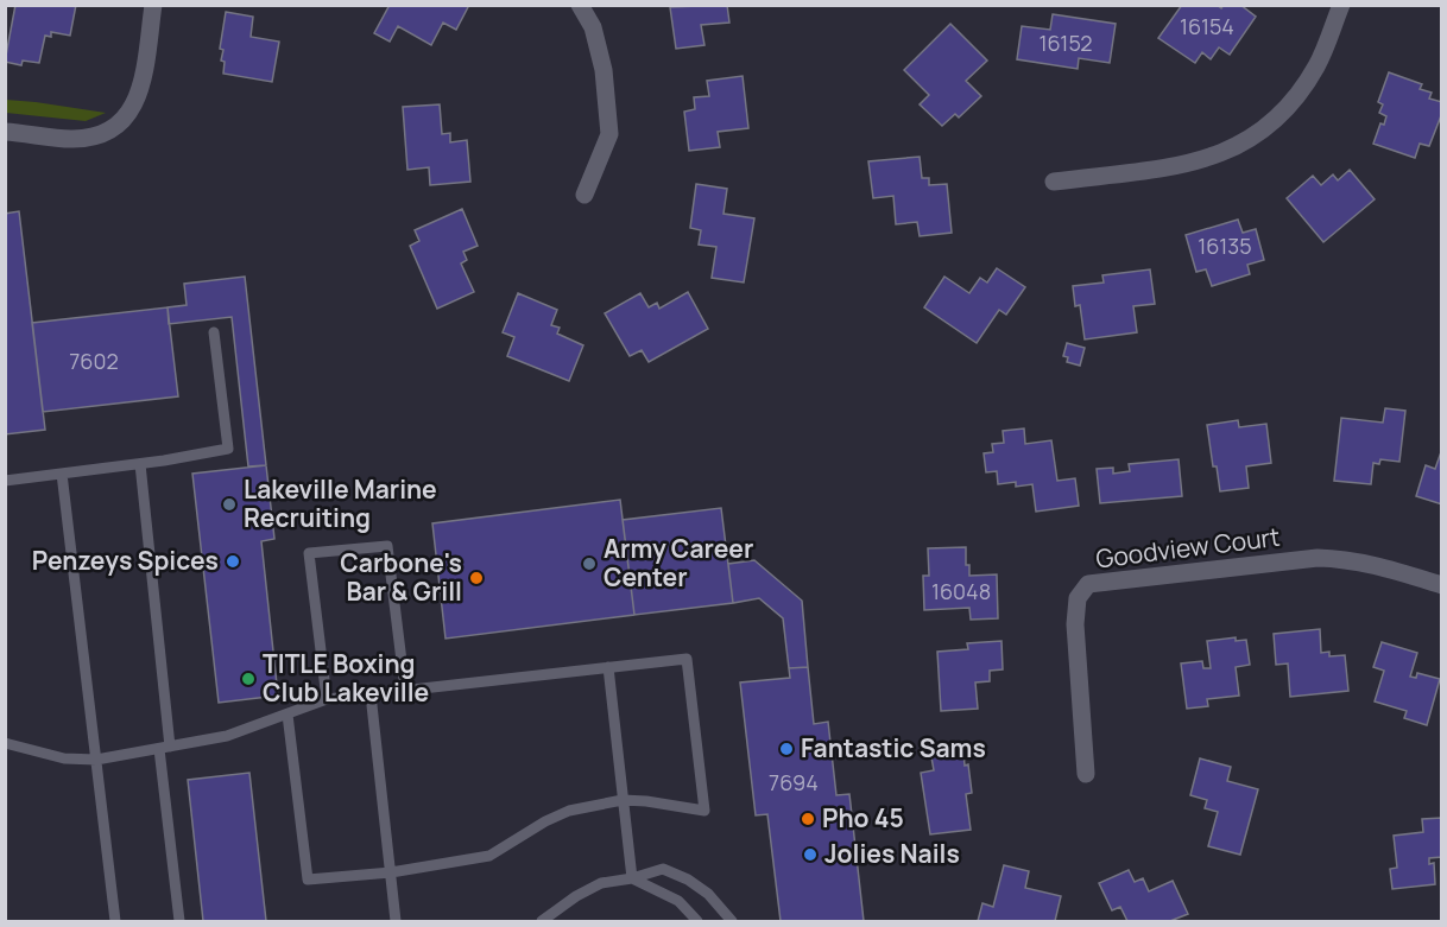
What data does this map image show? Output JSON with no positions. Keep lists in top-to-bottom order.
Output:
{
  "streets": {
    "street": ["Goodview Court"]
  },
  "places": [
    "Lakeville Marine Recruiting",
    "Penzeys Spices",
    "Army Career Center",
    "Carbone's Bar & Grill",
    "TITLE Boxing Club Lakeville",
    "Fantastic Sams",
    "Pho 45",
    "Jolies Nails"
  ],
  "house_numbers": [
    "16154",
    "16152",
    "16135",
    "7602",
    "16048",
    "7694"
  ]
}
